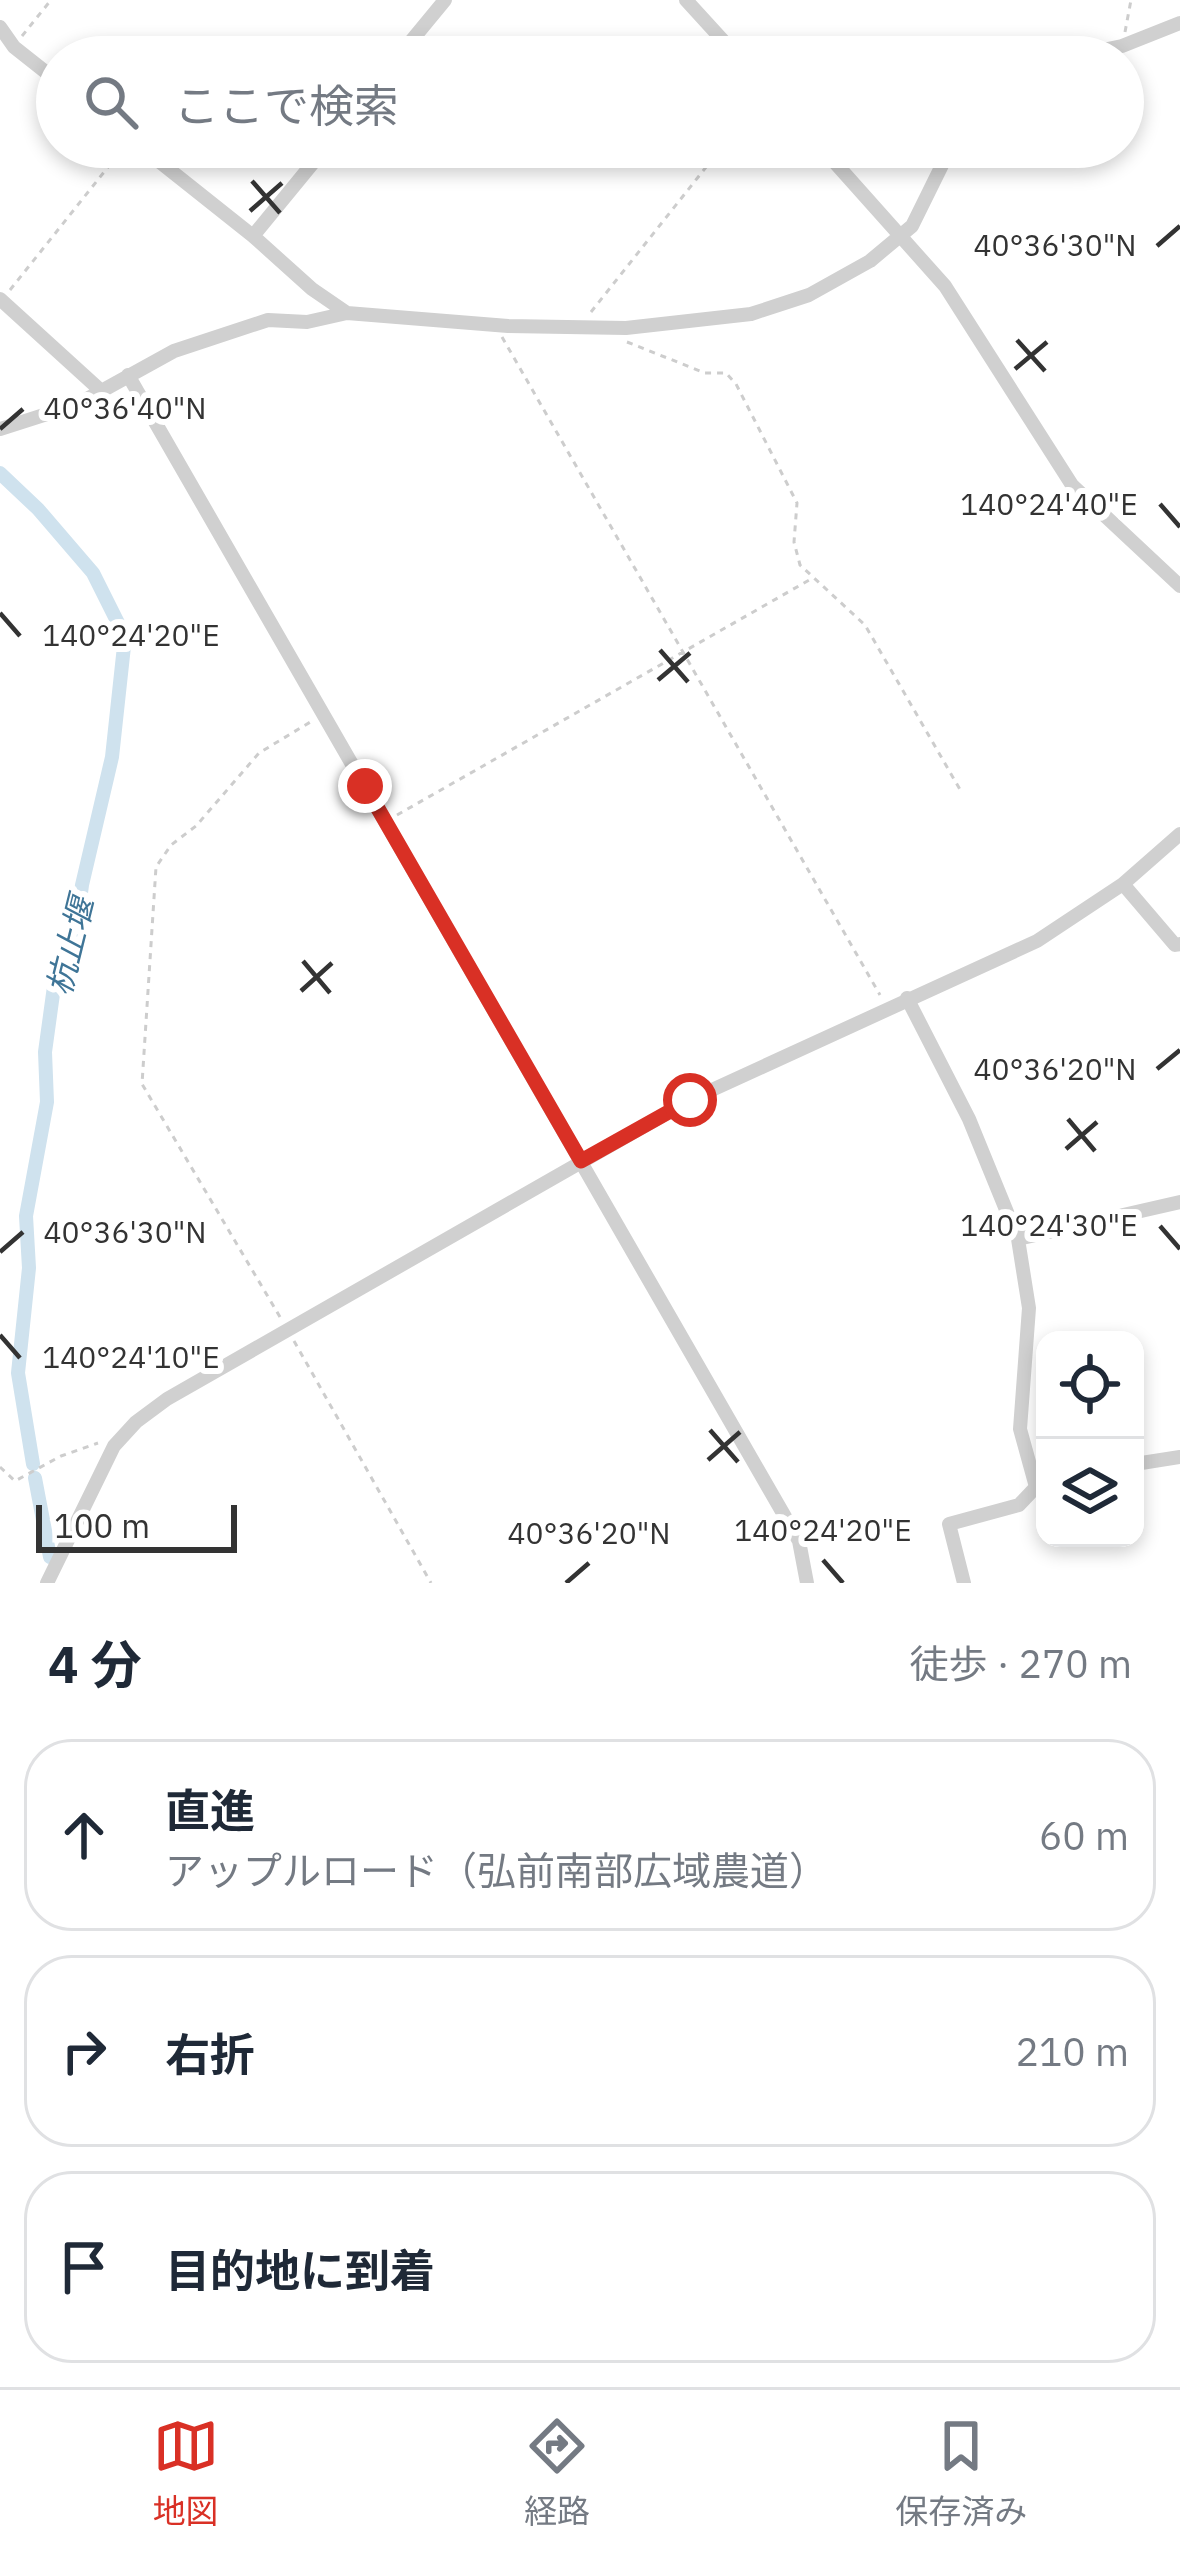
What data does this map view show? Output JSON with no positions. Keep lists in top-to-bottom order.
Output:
{
  "water": ["杭止堰"],
  "scale_bar": "100 m",
  "page": {
    "search": "ここで検索",
    "scale": "100 m",
    "heading": ["4 分", "徒歩 · 270 m"],
    "list": [
      ["直進", "アップルロード（弘前南部広域農道）", "60 m"],
      ["右折", "210 m"],
      "目的地に到着"
    ],
    "nav": ["地図", "経路", "保存済み"]
  },
  "coordinates": [
    "40°36'30\"N",
    "40°36'40\"N",
    "140°24'40\"E",
    "140°24'20\"E",
    "40°36'20\"N",
    "140°24'30\"E",
    "140°24'10\"E"
  ]
}
